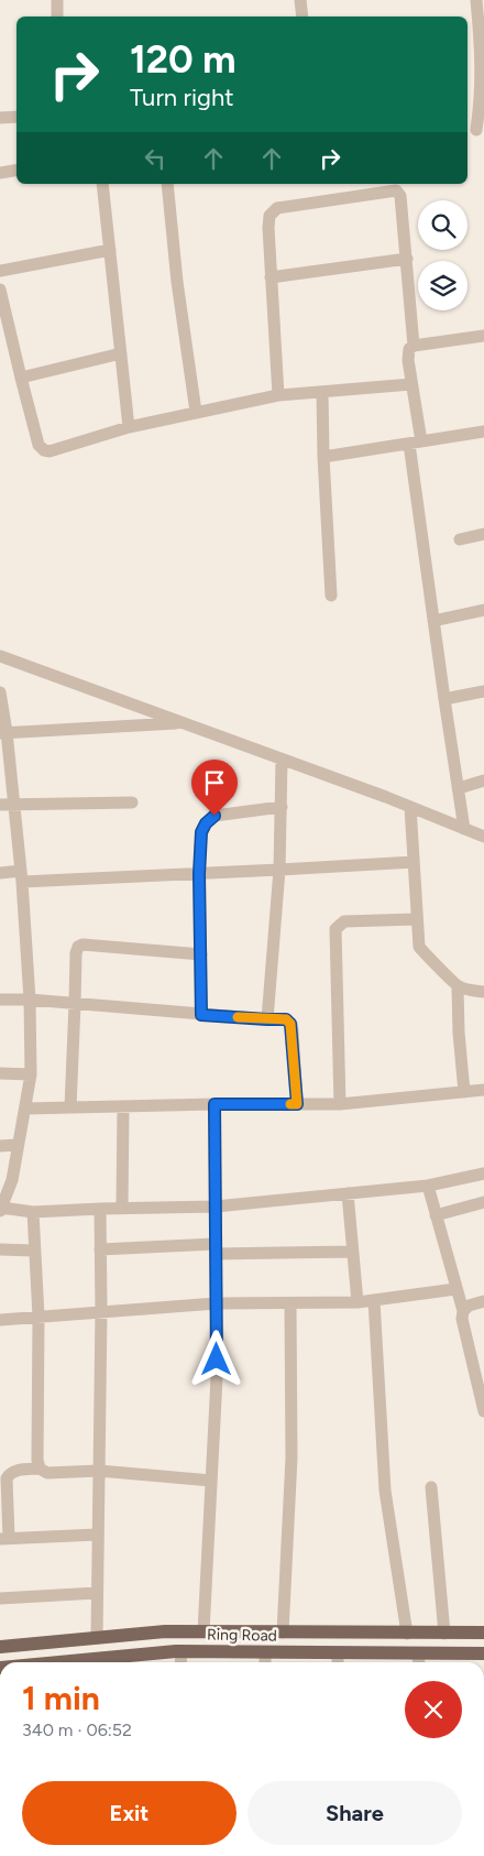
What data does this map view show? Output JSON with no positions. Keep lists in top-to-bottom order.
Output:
{
  "streets": {
    "main road": ["Ring Road"]
  },
  "page": {
    "turn": ["120 m", "Turn right"],
    "heading": ["1 min", "340 m · 06:52"],
    "buttons": ["Exit", "Share"]
  }
}
